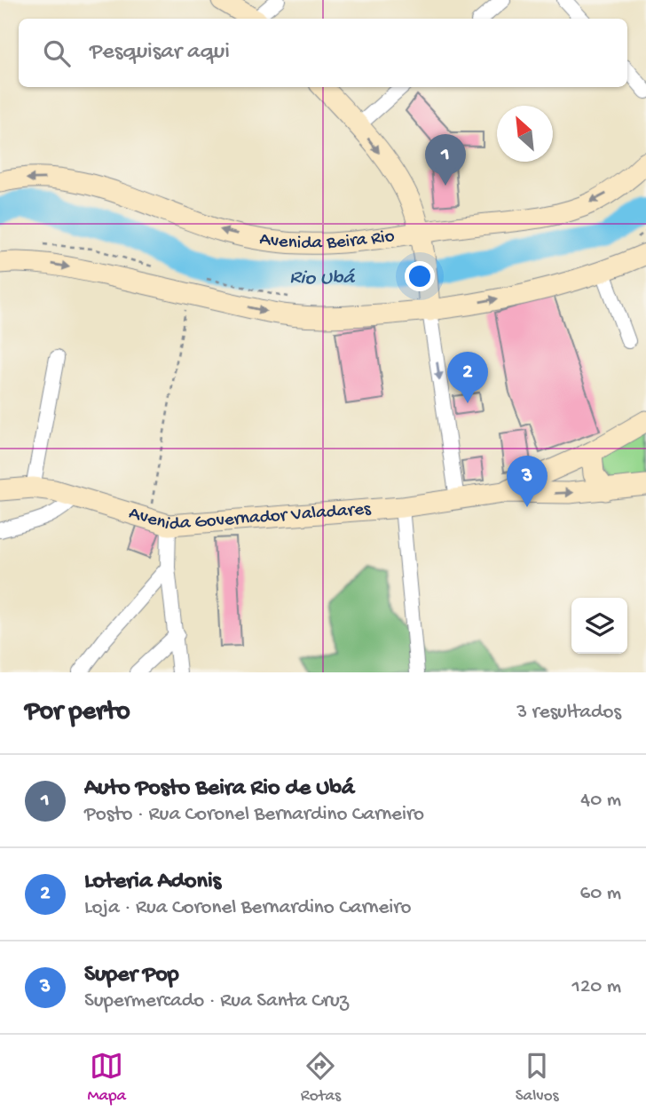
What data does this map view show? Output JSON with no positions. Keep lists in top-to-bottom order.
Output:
{
  "streets": {
    "main road": ["Avenida Beira Rio", "Avenida Governador Valadares"]
  },
  "water": ["Rio Ubá"],
  "north": "top left",
  "page": {
    "search": "Pesquisar aqui",
    "pins": ["1", "2", "3"],
    "heading": ["Por perto", "3 resultados"],
    "list": [
      {
        "mark": "1",
        "name": "Auto Posto Beira Rio de Ubá",
        "note": "Posto · Rua Coronel Bernardino Carneiro",
        "value": "40 m"
      },
      {
        "mark": "2",
        "name": "Loteria Adonis",
        "note": "Loja · Rua Coronel Bernardino Carneiro",
        "value": "60 m"
      },
      {
        "mark": "3",
        "name": "Super Pop",
        "note": "Supermercado · Rua Santa Cruz",
        "value": "120 m"
      }
    ],
    "nav": ["Mapa", "Rotas", "Salvos"]
  }
}
